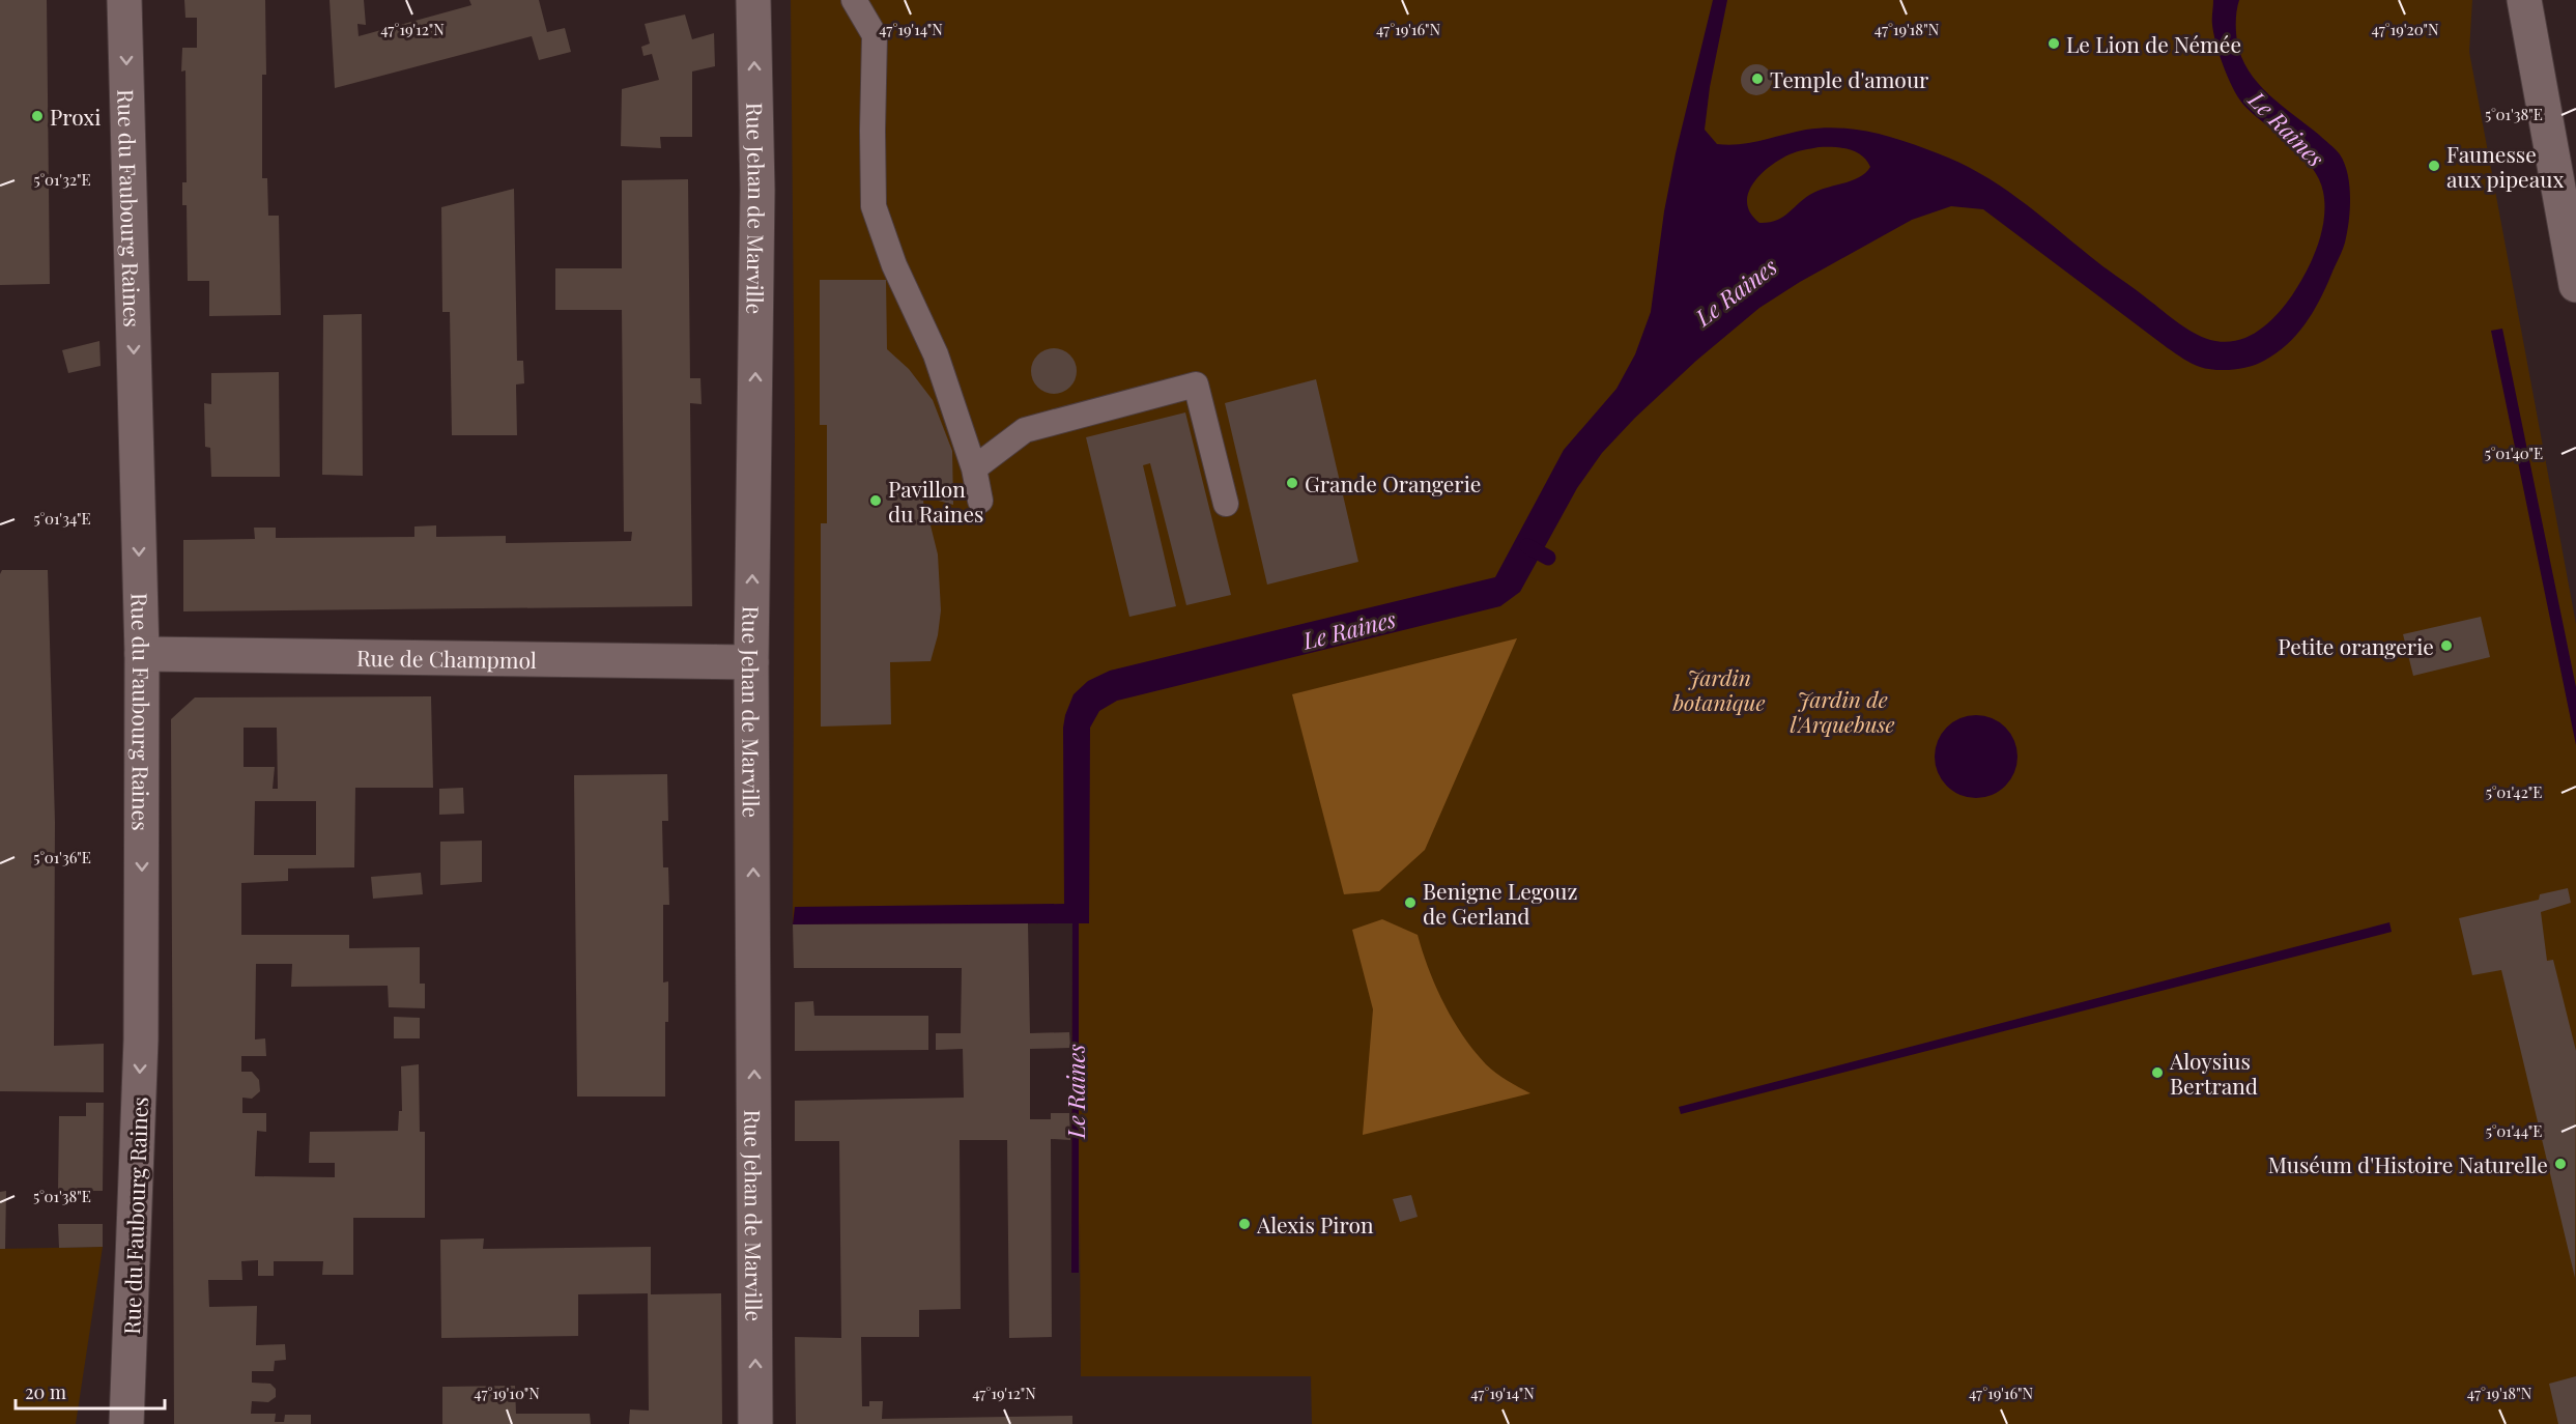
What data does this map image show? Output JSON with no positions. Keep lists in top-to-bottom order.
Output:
{
  "streets": {
    "street": ["Rue du Faubourg Raines", "Rue Jehan de Marville", "Rue de Champmol"]
  },
  "crossings": [
    ["Rue du Faubourg Raines", "Rue de Champmol"],
    ["Rue Jehan de Marville", "Rue de Champmol"]
  ],
  "one_way": ["Rue du Faubourg Raines", "Rue Jehan de Marville"],
  "water": ["Le Raines"],
  "parks": ["Jardin botanique", "Jardin de l'Arquebuse"],
  "places": [
    "Le Lion de Némée",
    "Temple d'amour",
    "Proxi",
    "Faunesse aux pipeaux",
    "Grande Orangerie",
    "Pavillon du Raines",
    "Petite orangerie",
    "Benigne Legouz de Gerland",
    "Aloysius Bertrand",
    "Muséum d'Histoire Naturelle",
    "Alexis Piron"
  ],
  "scale_bar": "20 m",
  "coordinates": [
    "47°19'12\"N",
    "47°19'14\"N",
    "47°19'16\"N",
    "47°19'18\"N",
    "47°19'20\"N",
    "5°01'38\"E",
    "5°01'32\"E",
    "5°01'40\"E",
    "5°01'34\"E",
    "5°01'42\"E",
    "5°01'36\"E",
    "5°01'44\"E",
    "47°19'10\"N"
  ]
}
